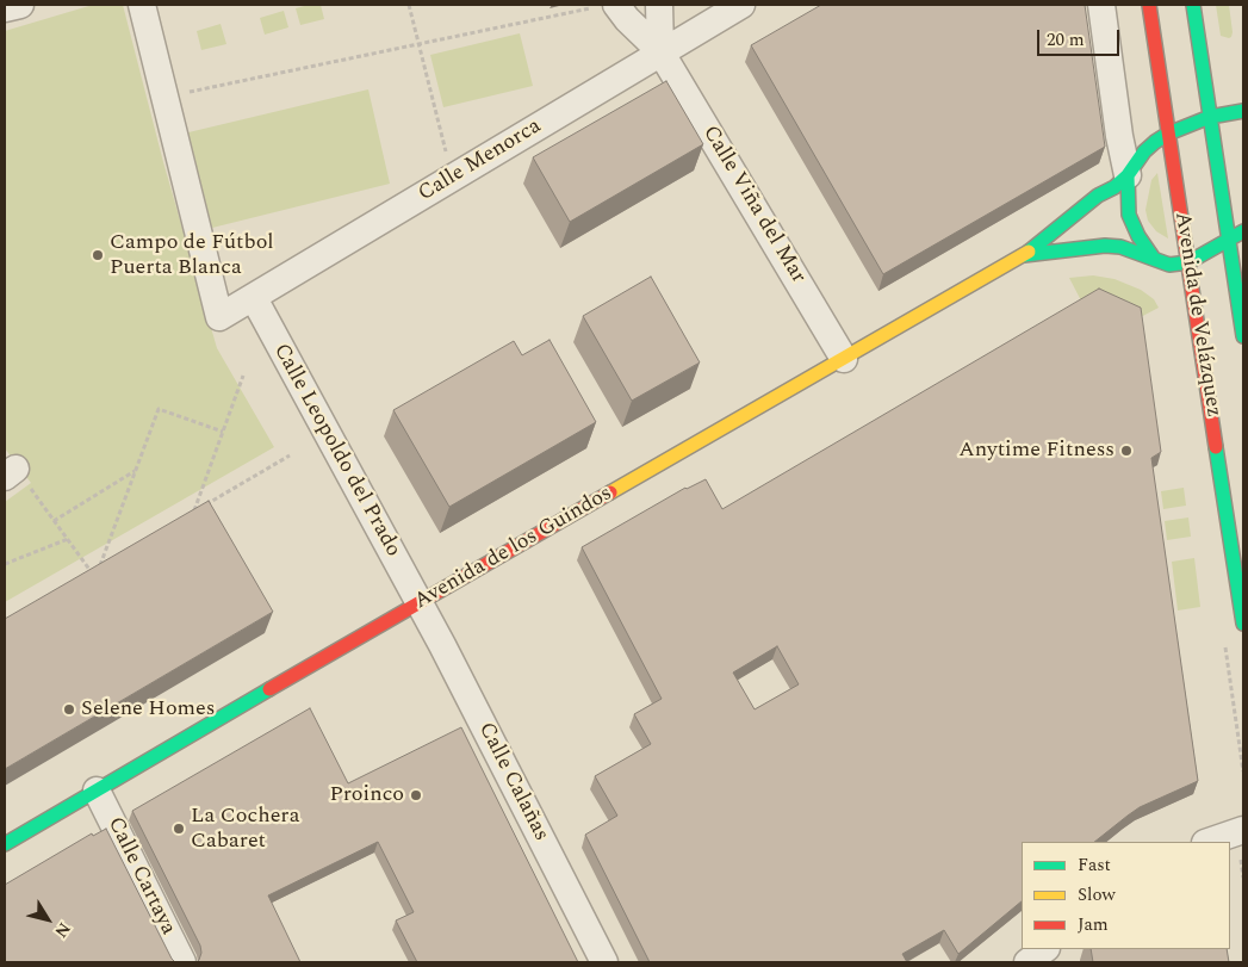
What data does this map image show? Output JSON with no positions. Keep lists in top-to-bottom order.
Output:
{
  "streets": {
    "main road": ["Avenida de Velázquez", "Avenida de los Guindos"],
    "street": [
      "Calle Menorca",
      "Calle Viña del Mar",
      "Calle Leopoldo del Prado",
      "Calle Calañas",
      "Calle Cartaya"
    ]
  },
  "crossings": [
    ["Calle Menorca", "Calle Viña del Mar"],
    ["Calle Menorca", "Calle Leopoldo del Prado"],
    ["Calle Viña del Mar", "Avenida de los Guindos"],
    ["Avenida de Velázquez", "Avenida de los Guindos"],
    ["Calle Leopoldo del Prado", "Avenida de los Guindos"],
    ["Calle Leopoldo del Prado", "Calle Calañas"],
    ["Avenida de los Guindos", "Calle Calañas"],
    ["Avenida de los Guindos", "Calle Cartaya"]
  ],
  "places": [
    "Campo de Fútbol Puerta Blanca",
    "Anytime Fitness",
    "Selene Homes",
    "Proinco",
    "La Cochera Cabaret"
  ],
  "legend": ["Fast", "Slow", "Jam"],
  "scale_bar": "20 m",
  "north": "bottom right"
}
